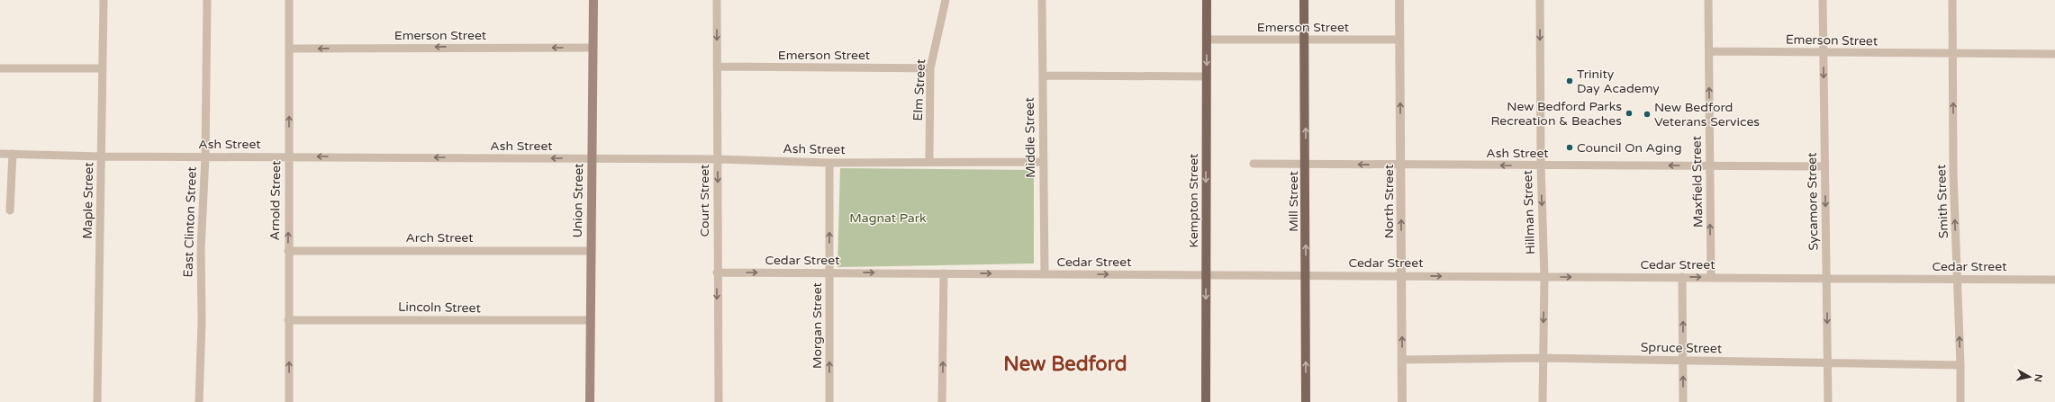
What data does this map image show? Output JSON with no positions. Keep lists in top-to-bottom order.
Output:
{
  "streets": {
    "main road": ["Union Street", "Kempton Street", "Mill Street"],
    "street": [
      "Emerson Street",
      "Elm Street",
      "Middle Street",
      "Ash Street",
      "Maxfield Street",
      "Maple Street",
      "Arnold Street",
      "Court Street",
      "North Street",
      "Sycamore Street",
      "Smith Street",
      "Hillman Street",
      "East Clinton Street",
      "Arch Street",
      "Cedar Street",
      "Lincoln Street",
      "Morgan Street",
      "Spruce Street"
    ]
  },
  "crossings": [
    ["Emerson Street", "Elm Street"],
    ["Emerson Street", "Maxfield Street"],
    ["Emerson Street", "Arnold Street"],
    ["Emerson Street", "Union Street"],
    ["Emerson Street", "Court Street"],
    ["Emerson Street", "Kempton Street"],
    ["Emerson Street", "Mill Street"],
    ["Emerson Street", "North Street"],
    ["Emerson Street", "Sycamore Street"],
    ["Emerson Street", "Smith Street"],
    ["Elm Street", "Ash Street"],
    ["Middle Street", "Ash Street"],
    ["Middle Street", "Cedar Street"],
    ["Ash Street", "Maxfield Street"],
    ["Ash Street", "Maple Street"],
    ["Ash Street", "Arnold Street"],
    ["Ash Street", "Union Street"],
    ["Ash Street", "Court Street"],
    ["Ash Street", "Mill Street"],
    ["Ash Street", "North Street"],
    ["Ash Street", "Sycamore Street"],
    ["Ash Street", "Hillman Street"],
    ["Ash Street", "East Clinton Street"],
    ["Ash Street", "Morgan Street"],
    ["Maxfield Street", "Cedar Street"],
    ["Arnold Street", "Arch Street"],
    ["Arnold Street", "Lincoln Street"],
    ["Union Street", "Arch Street"],
    ["Union Street", "Lincoln Street"],
    ["Court Street", "Cedar Street"],
    ["Kempton Street", "Cedar Street"],
    ["Mill Street", "Cedar Street"],
    ["North Street", "Cedar Street"],
    ["North Street", "Spruce Street"],
    ["Sycamore Street", "Cedar Street"],
    ["Sycamore Street", "Spruce Street"],
    ["Smith Street", "Cedar Street"],
    ["Smith Street", "Spruce Street"],
    ["Hillman Street", "Cedar Street"],
    ["Hillman Street", "Spruce Street"],
    ["Cedar Street", "Morgan Street"]
  ],
  "one_way": [
    "Ash Street",
    "Maxfield Street",
    "Arnold Street",
    "Court Street",
    "Kempton Street",
    "Mill Street",
    "North Street",
    "Sycamore Street",
    "Smith Street",
    "Hillman Street",
    "Cedar Street",
    "Morgan Street"
  ],
  "districts": ["New Bedford"],
  "parks": ["Magnat Park"],
  "places": [
    "Trinity Day Academy",
    "New Bedford Parks Recreation & Beaches",
    "New Bedford Veterans Services",
    "Council On Aging"
  ],
  "north": "right"
}
